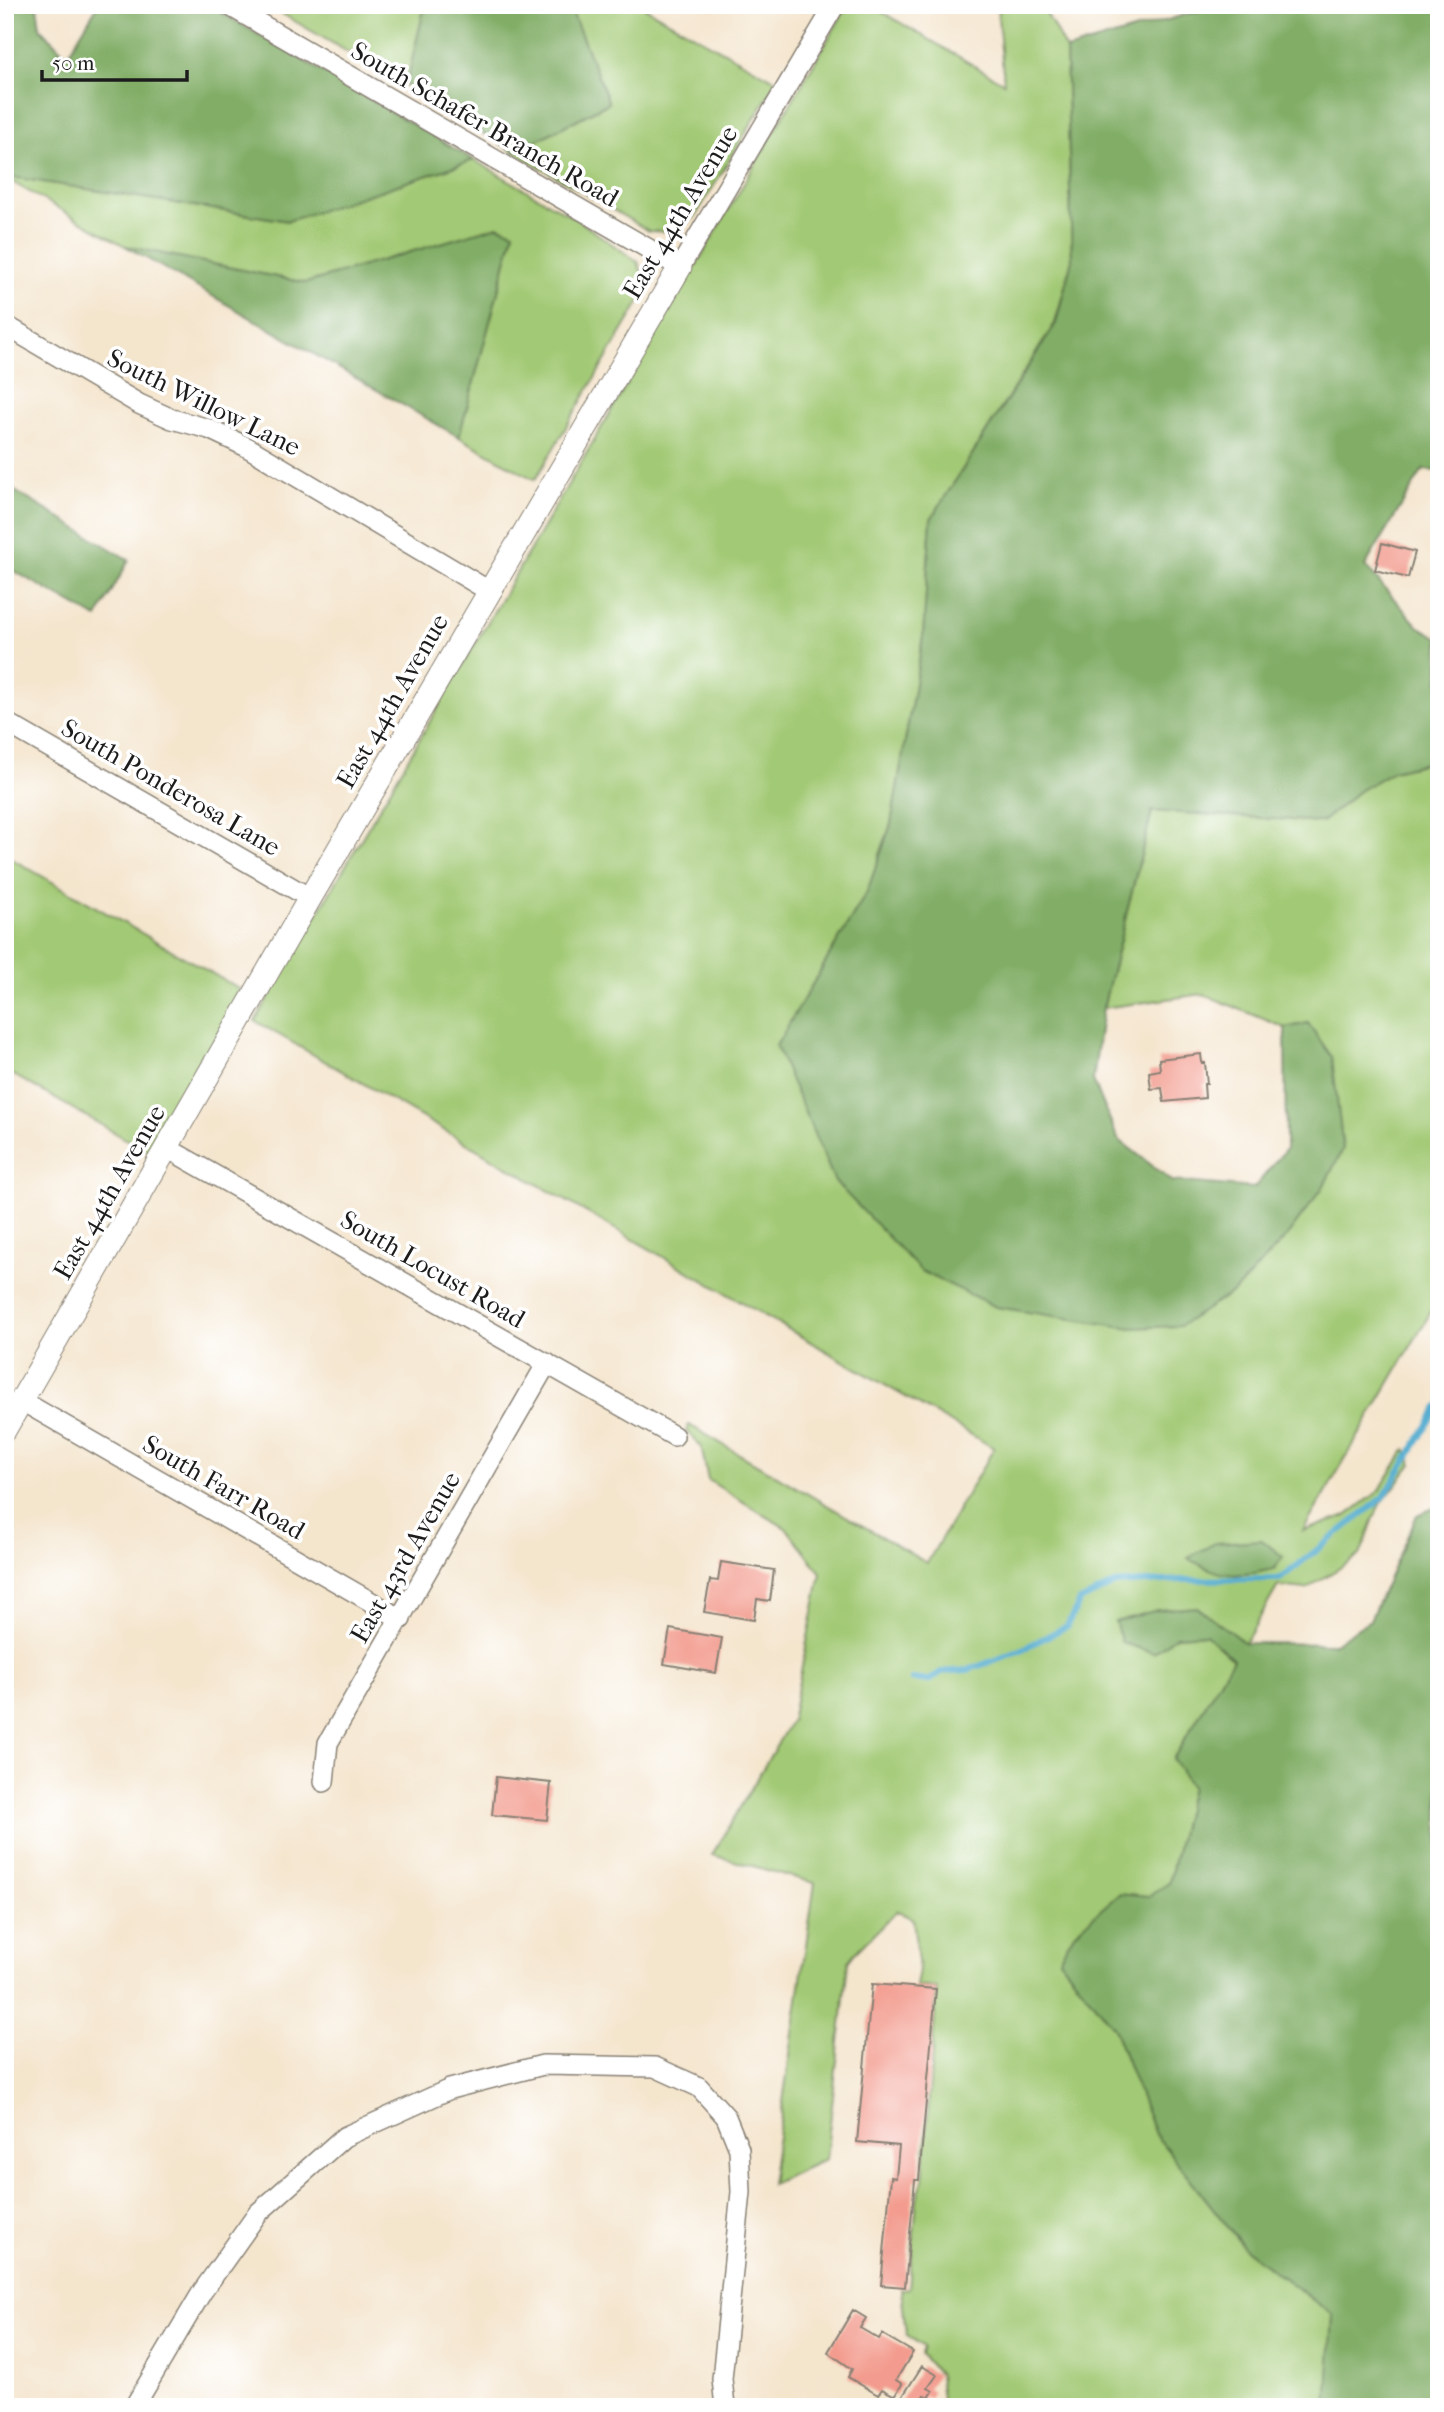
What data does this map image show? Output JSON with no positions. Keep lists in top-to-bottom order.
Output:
{
  "streets": {
    "street": [
      "South Schafer Branch Road",
      "East 44th Avenue",
      "South Willow Lane",
      "South Ponderosa Lane",
      "South Locust Road",
      "South Farr Road",
      "East 43rd Avenue"
    ]
  },
  "crossings": [
    ["South Schafer Branch Road", "East 44th Avenue"],
    ["East 44th Avenue", "South Willow Lane"],
    ["East 44th Avenue", "South Ponderosa Lane"],
    ["East 44th Avenue", "South Locust Road"],
    ["East 44th Avenue", "South Farr Road"],
    ["South Locust Road", "East 43rd Avenue"],
    ["South Farr Road", "East 43rd Avenue"]
  ],
  "scale_bar": "50 m"
}
